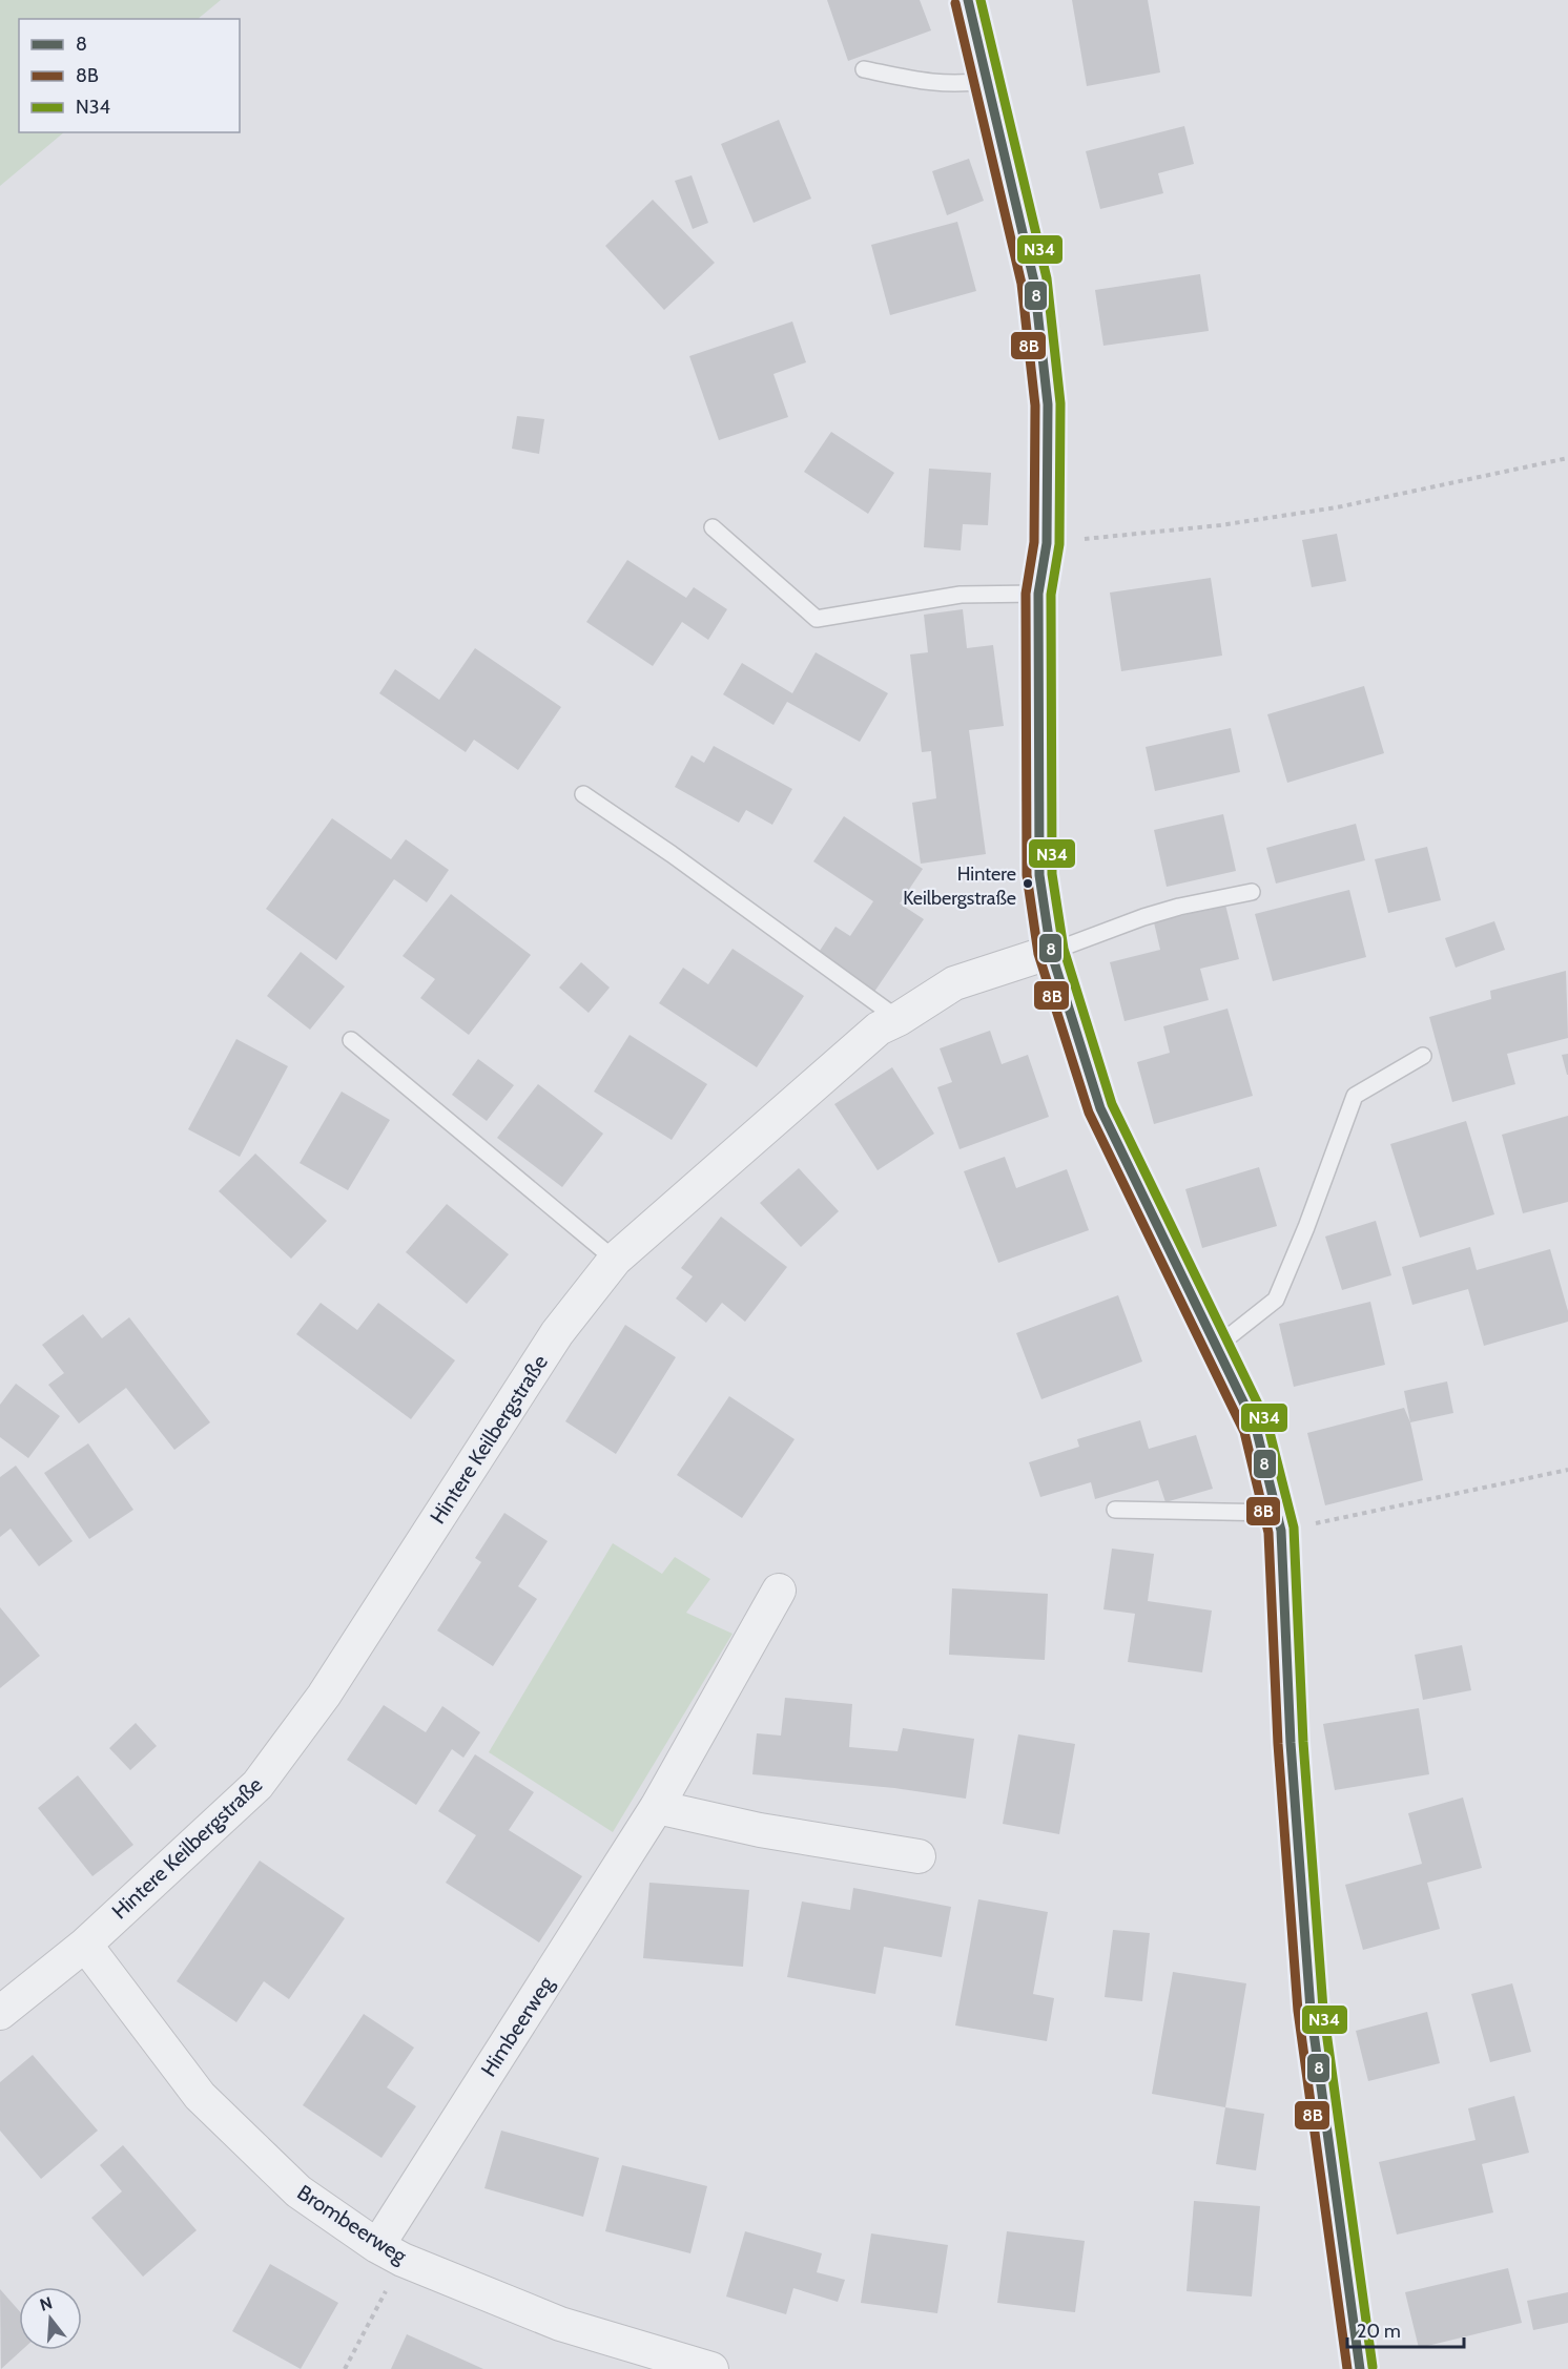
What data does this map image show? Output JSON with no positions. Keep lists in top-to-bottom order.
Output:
{
  "streets": {
    "street": ["Hintere Keilbergstraße", "Himbeerweg", "Brombeerweg"]
  },
  "crossings": [
    ["Hintere Keilbergstraße", "Brombeerweg"],
    ["Himbeerweg", "Brombeerweg"]
  ],
  "places": ["Hintere Keilbergstraße"],
  "lines": ["transit line 8", "transit line N34", "transit line 8B"],
  "legend": ["8", "8B", "N34"],
  "scale_bar": "20 m",
  "north": "top"
}
